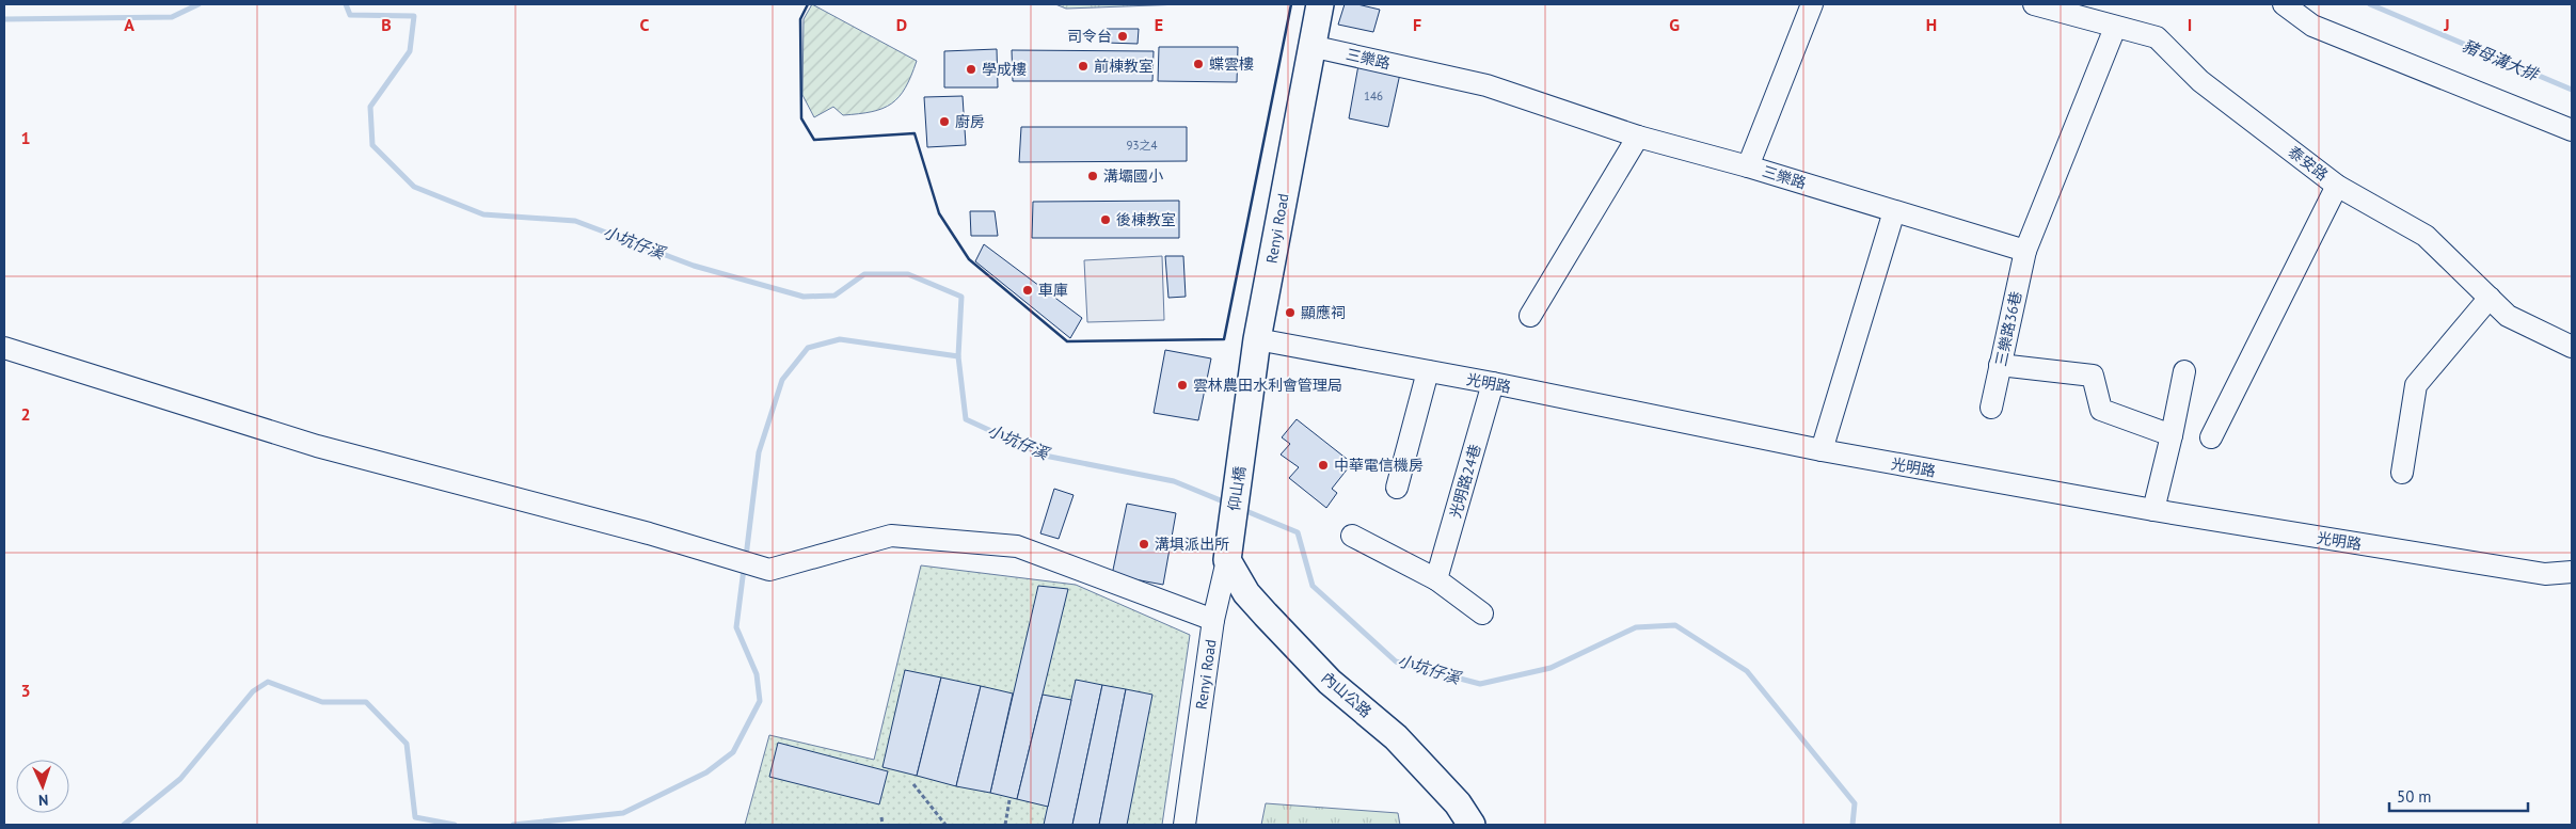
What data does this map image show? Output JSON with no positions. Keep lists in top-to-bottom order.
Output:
{
  "streets": {
    "main road": ["Renyi Road", "仰山橋", "內山公路"],
    "street": [
      "三樂路",
      "泰安路",
      "三樂路36巷",
      "光明路",
      "光明路24巷"
    ]
  },
  "crossings": [
    ["三樂路", "Renyi Road"],
    ["三樂路", "三樂路36巷"],
    ["Renyi Road", "光明路"],
    ["Renyi Road", "仰山橋"],
    ["Renyi Road", "內山公路"],
    ["光明路", "光明路24巷"]
  ],
  "water": ["豬母溝大排", "小坑仔溪"],
  "places": [
    "司令台",
    "蝶雲樓",
    "前棟教室",
    "學成樓",
    "廚房",
    "溝壩國小",
    "後棟教室",
    "車庫",
    "顯應祠",
    "雲林農田水利會管理局",
    "中華電信機房",
    "溝埧派出所"
  ],
  "house_numbers": ["146", "93之4"],
  "scale_bar": "50 m",
  "north": "bottom",
  "grid": {
    "columns": [
      "A",
      "B",
      "C",
      "D",
      "E",
      "F",
      "G",
      "H",
      "I",
      "J"
    ],
    "rows": ["1", "2", "3"]
  }
}
